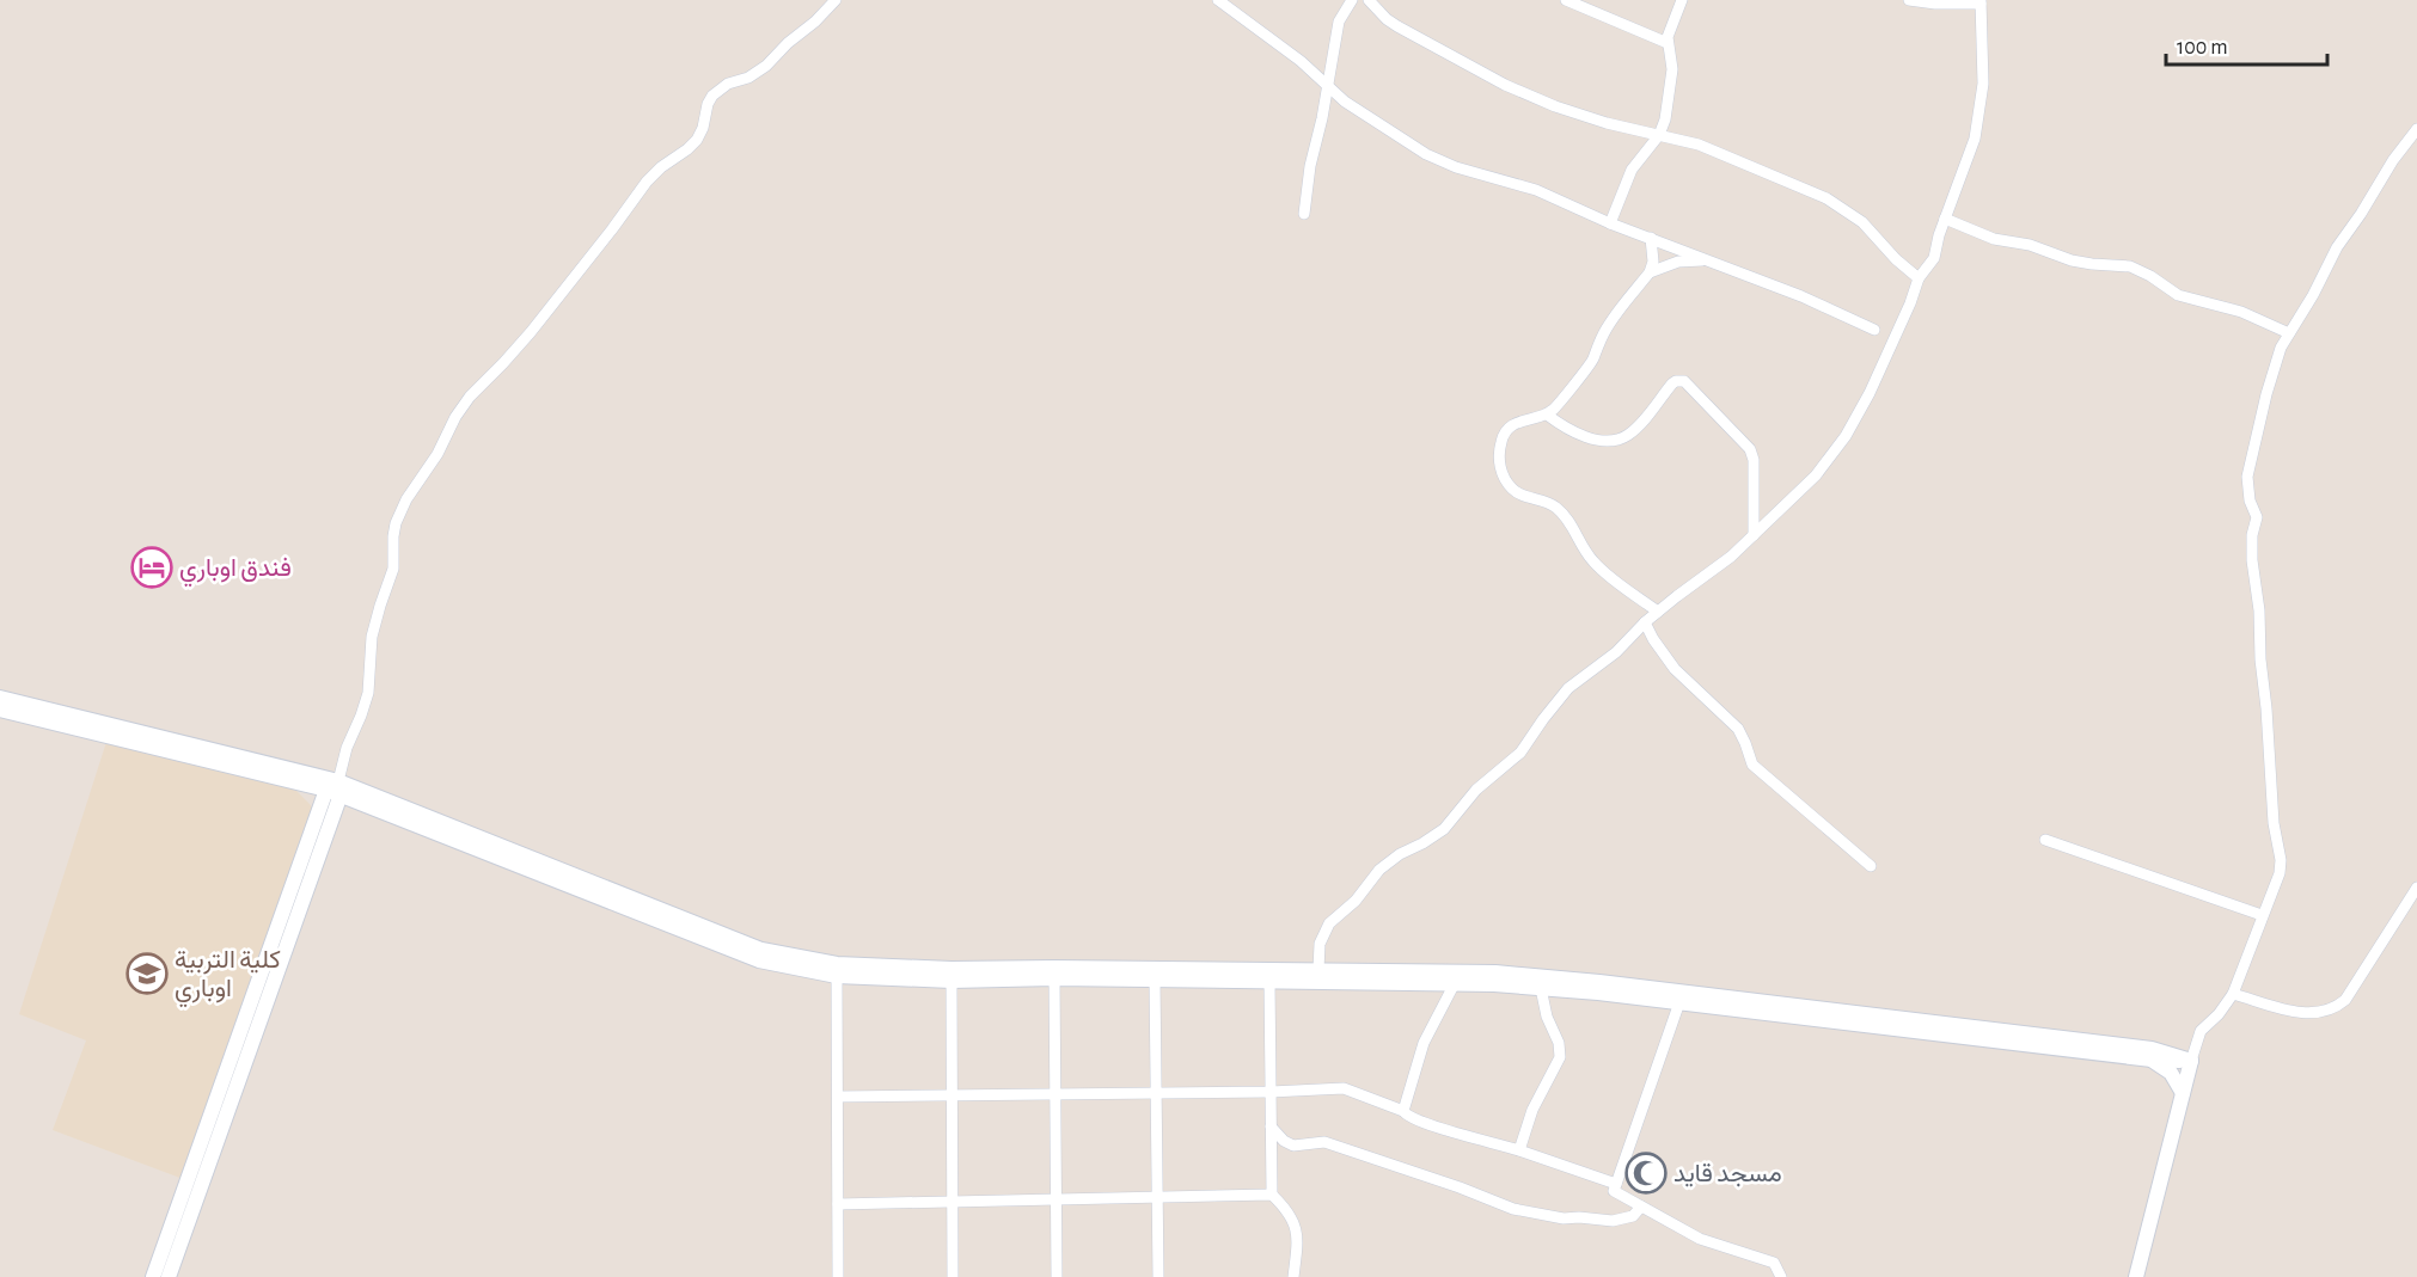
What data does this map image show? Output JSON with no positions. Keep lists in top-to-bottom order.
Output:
{
  "places": {
    "hotel": ["فندق اوباري"],
    "school or university": ["كلية التربية اوباري"],
    "mosque": ["مسجد قايد"]
  },
  "scale_bar": "100 m"
}
